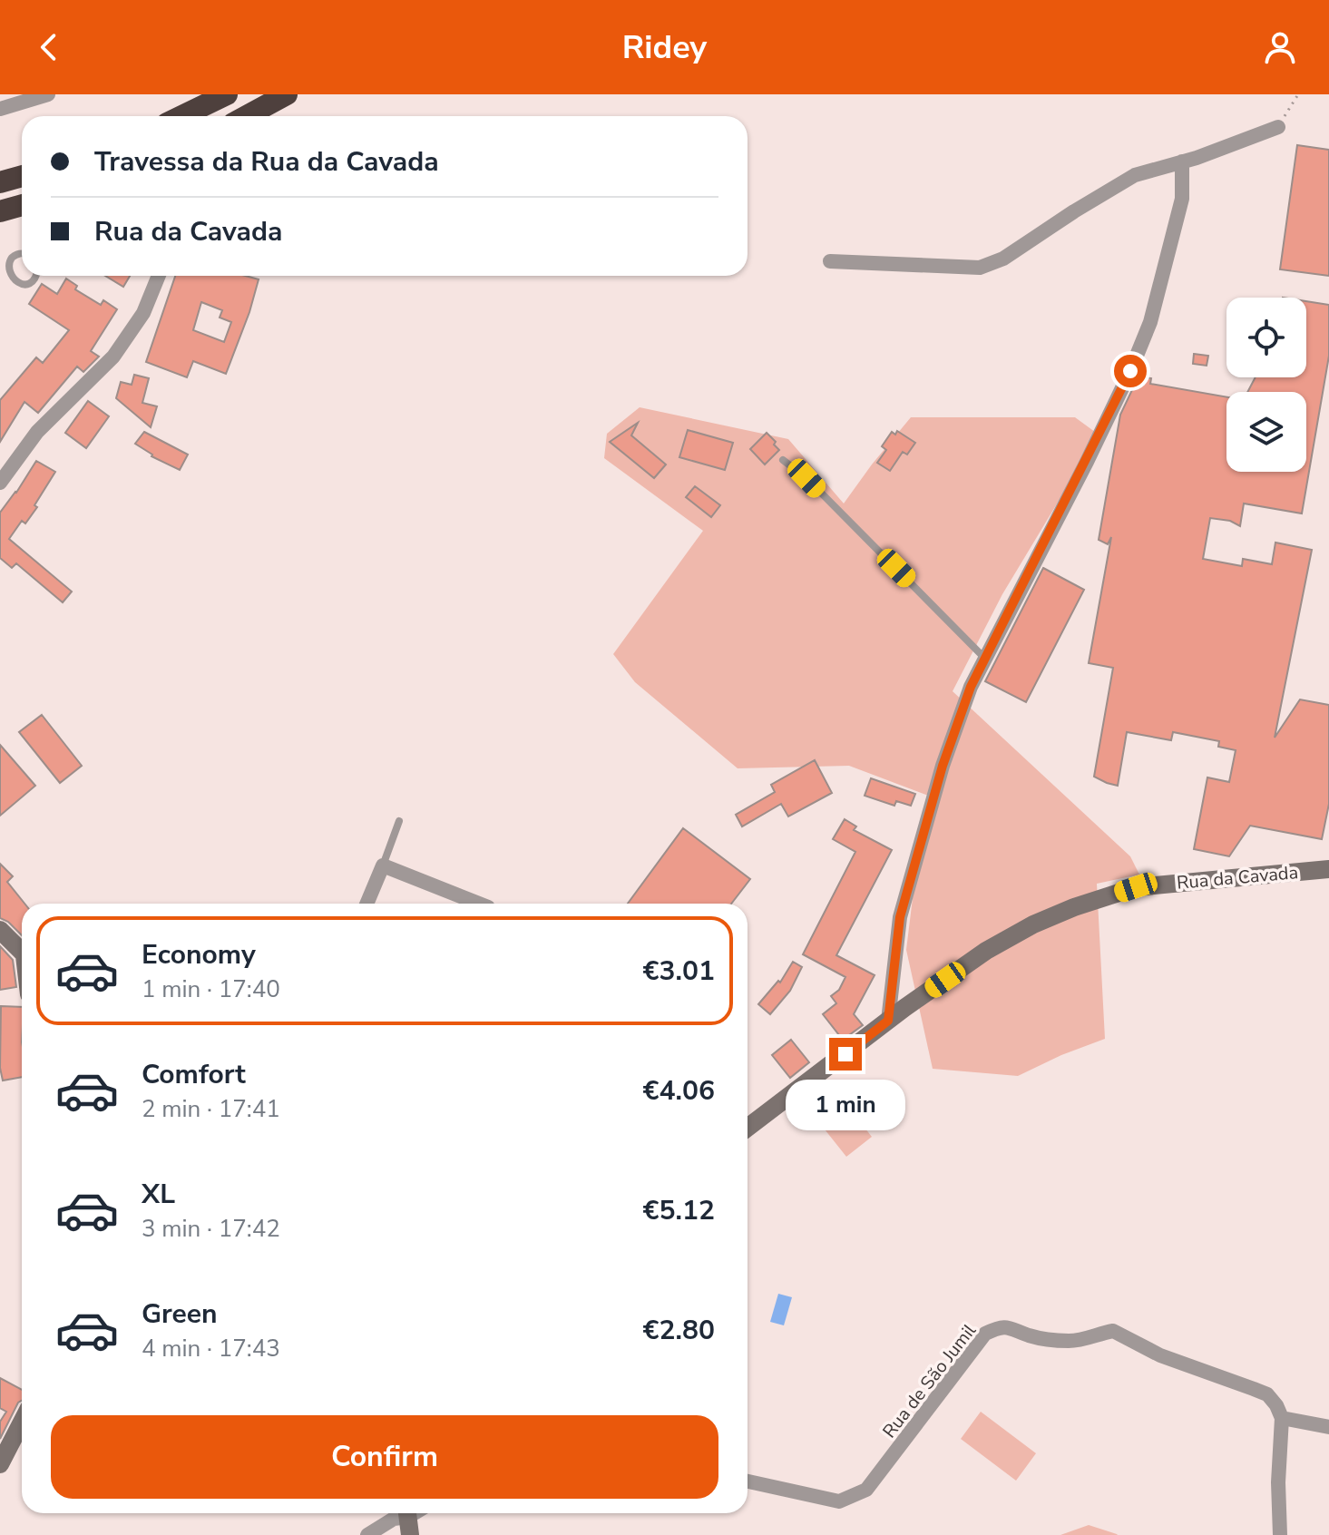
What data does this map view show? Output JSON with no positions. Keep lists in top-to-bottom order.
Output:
{
  "streets": {
    "street": ["Rua da Cavada", "Rua de São Jumil"]
  },
  "page": {
    "header": "Ridey",
    "banner": ["Travessa da Rua da Cavada", "Rua da Cavada"],
    "list": [
      {
        "name": "Economy",
        "note": "1 min · 17:40",
        "value": "€3.01"
      },
      {
        "name": "Comfort",
        "note": "2 min · 17:41",
        "value": "€4.06"
      },
      {
        "name": "XL",
        "note": "3 min · 17:42",
        "value": "€5.12"
      },
      {
        "name": "Green",
        "note": "4 min · 17:43",
        "value": "€2.80"
      }
    ],
    "bubble": "1 min",
    "buttons": "Confirm"
  }
}
